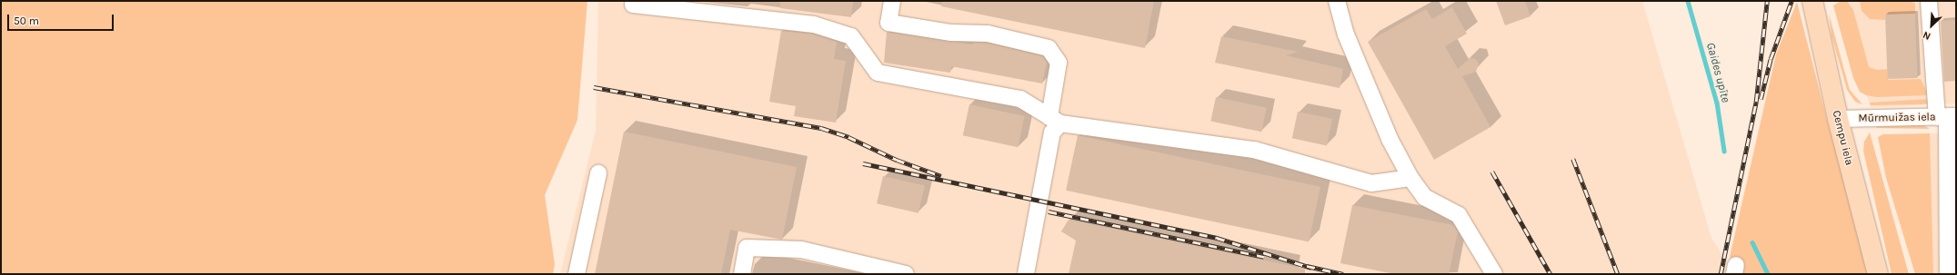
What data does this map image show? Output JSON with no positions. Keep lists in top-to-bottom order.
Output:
{
  "streets": {
    "main road": ["Cempu iela"],
    "street": ["Mūrmuižas iela"]
  },
  "crossings": [
    ["Mūrmuižas iela", "Cempu iela"]
  ],
  "water": ["Gaides upīte"],
  "scale_bar": "50 m",
  "north": "bottom left"
}
